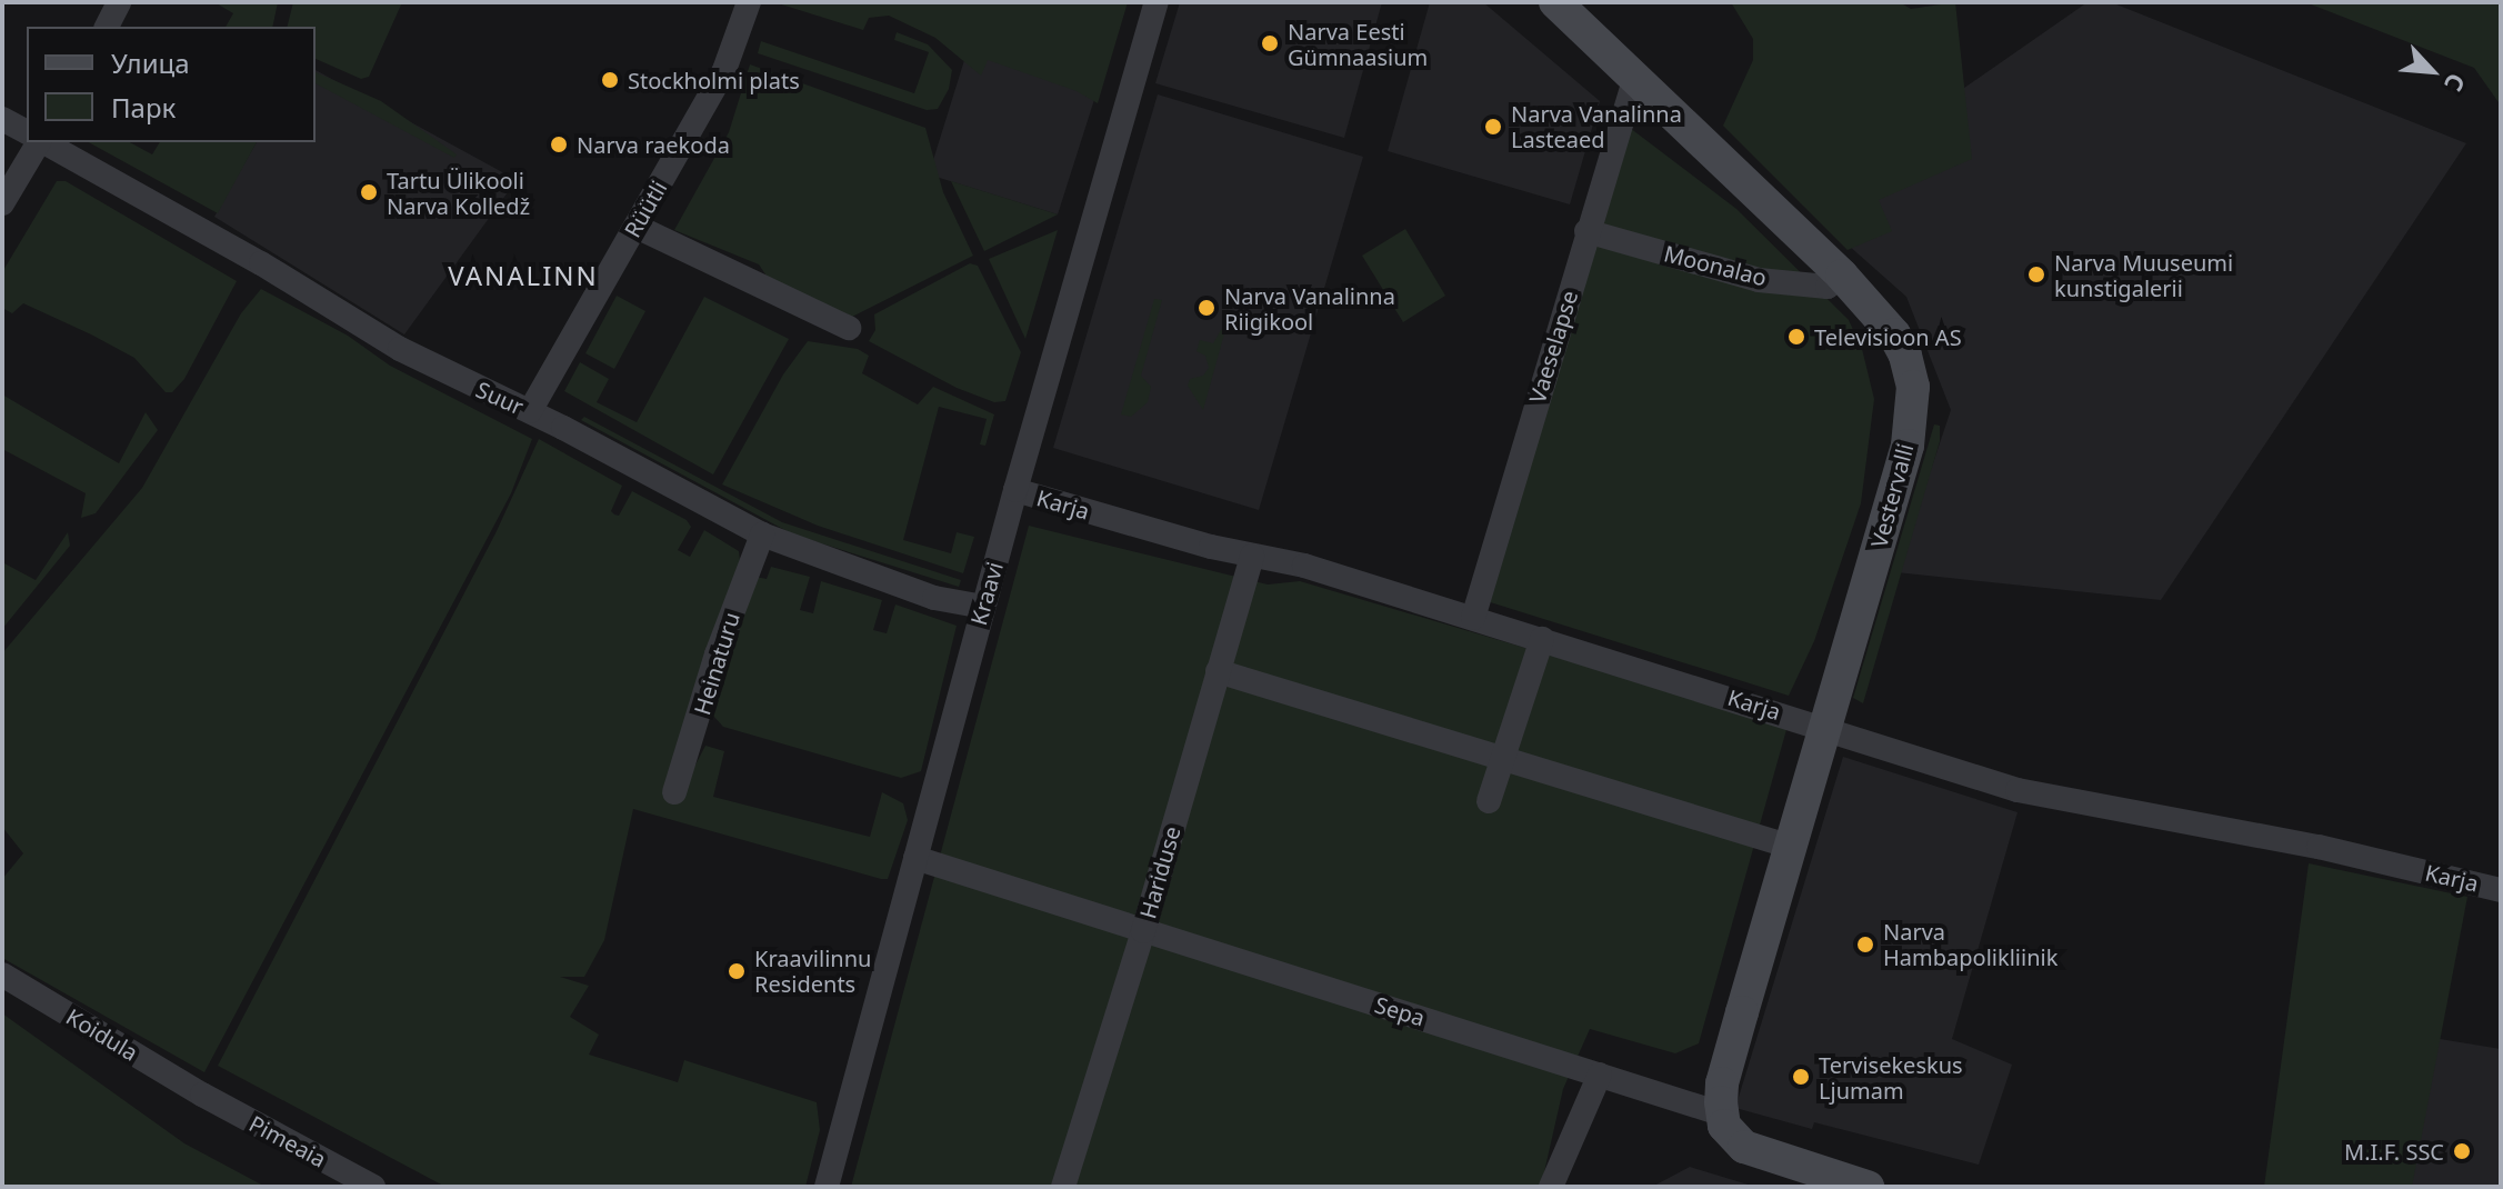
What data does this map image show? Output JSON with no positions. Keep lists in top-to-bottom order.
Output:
{
  "streets": {
    "street": [
      "Rüütli",
      "Moonalao",
      "Vaeselapse",
      "Suur",
      "Vestervalli",
      "Karja",
      "Kraavi",
      "Heinaturu",
      "Hariduse",
      "Sepa",
      "Koidula",
      "Pimeaia"
    ]
  },
  "crossings": [
    ["Rüütli", "Suur"],
    ["Moonalao", "Vaeselapse"],
    ["Moonalao", "Vestervalli"],
    ["Vaeselapse", "Vestervalli"],
    ["Vaeselapse", "Karja"],
    ["Suur", "Kraavi"],
    ["Suur", "Heinaturu"],
    ["Vestervalli", "Karja"],
    ["Vestervalli", "Sepa"],
    ["Karja", "Kraavi"],
    ["Karja", "Hariduse"],
    ["Kraavi", "Sepa"],
    ["Hariduse", "Sepa"],
    ["Koidula", "Pimeaia"]
  ],
  "districts": ["VANALINN"],
  "places": [
    "Narva Eesti Gümnaasium",
    "Stockholmi plats",
    "Narva Vanalinna Lasteaed",
    "Narva raekoda",
    "Tartu Ülikooli Narva Kolledž",
    "Narva Muuseumi kunstigalerii",
    "Narva Vanalinna Riigikool",
    "Televisioon AS",
    "Narva Hambapolikliinik",
    "Kraavilinnu Residents",
    "Tervisekeskus Ljumam",
    "M.I.F. SSC"
  ],
  "legend": ["Улица", "Парк"],
  "north": "bottom right"
}
